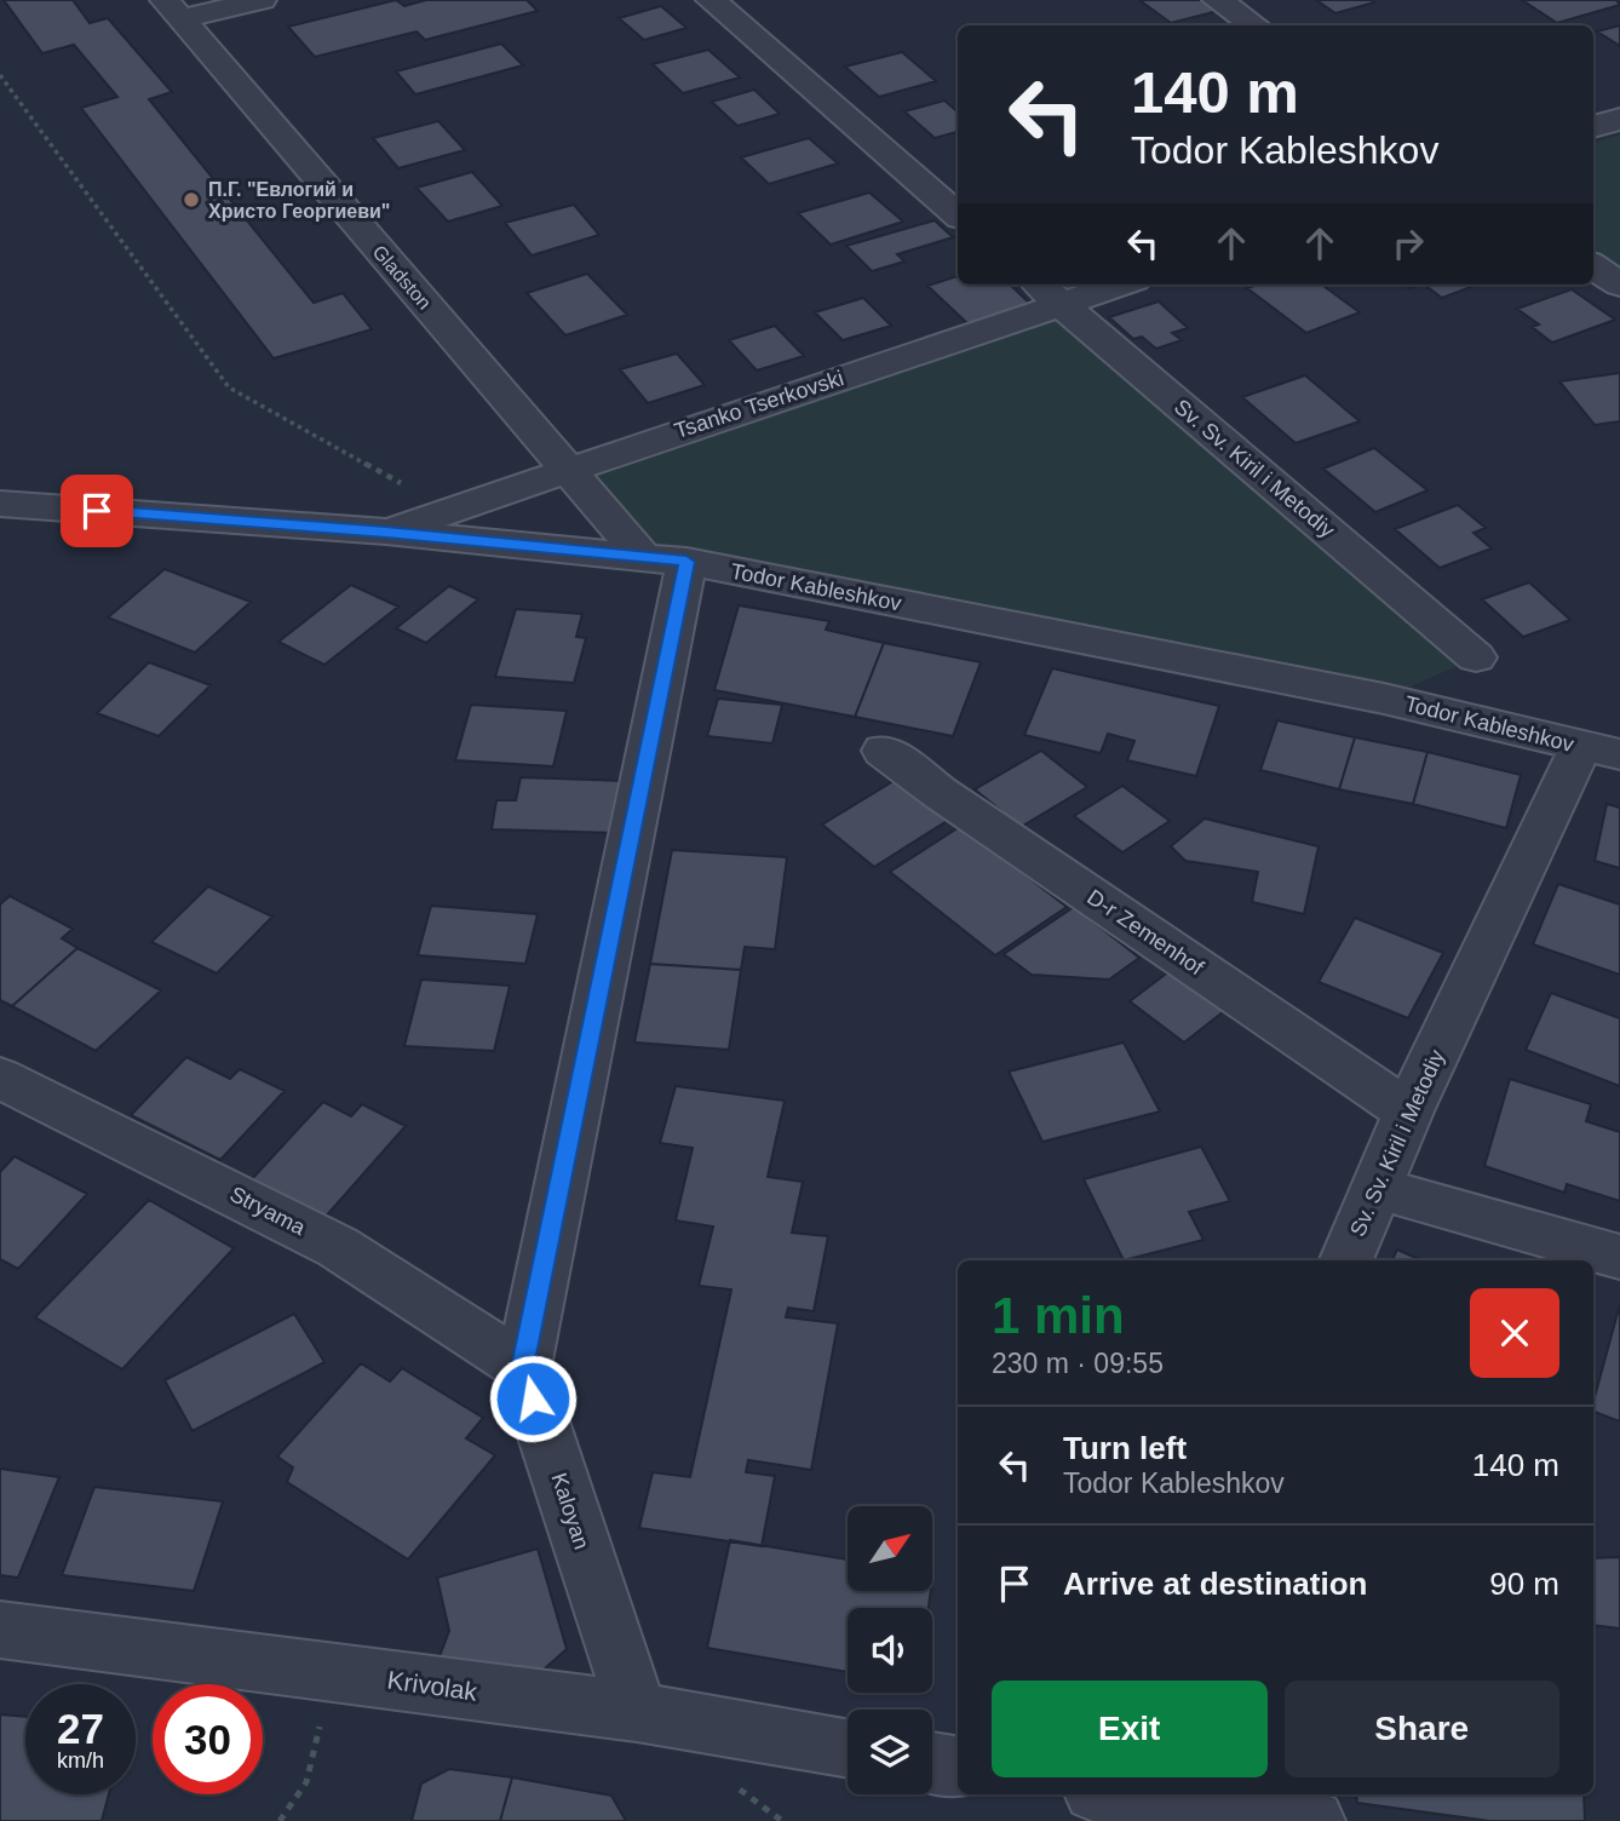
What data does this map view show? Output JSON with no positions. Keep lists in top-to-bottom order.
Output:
{
  "streets": {
    "street": [
      "Gladston",
      "Tsanko Tserkovski",
      "Sv. Sv. Kiril i Metodiy",
      "Todor Kableshkov",
      "D-r Zemenhof",
      "Stryama",
      "Kaloyan",
      "Krivolak"
    ]
  },
  "crossings": [
    ["Gladston", "Tsanko Tserkovski"],
    ["Gladston", "Todor Kableshkov"],
    ["Gladston", "Kaloyan"],
    ["Tsanko Tserkovski", "Sv. Sv. Kiril i Metodiy"],
    ["Tsanko Tserkovski", "Todor Kableshkov"],
    ["Sv. Sv. Kiril i Metodiy", "Todor Kableshkov"],
    ["Sv. Sv. Kiril i Metodiy", "D-r Zemenhof"],
    ["Todor Kableshkov", "Kaloyan"],
    ["Stryama", "Kaloyan"],
    ["Kaloyan", "Krivolak"]
  ],
  "places": ["П.Г. \"Евлогий и Христо Георгиеви\""],
  "north": "top right",
  "page": {
    "turn": ["140 m", "Todor Kableshkov"],
    "heading": ["1 min", "230 m · 09:55"],
    "list": [
      {
        "name": "Turn left",
        "note": "Todor Kableshkov",
        "value": "140 m"
      },
      {
        "name": "Arrive at destination",
        "value": "90 m"
      }
    ],
    "buttons": ["Exit", "Share"],
    "speed": "27 km/h",
    "limit": "30"
  }
}
